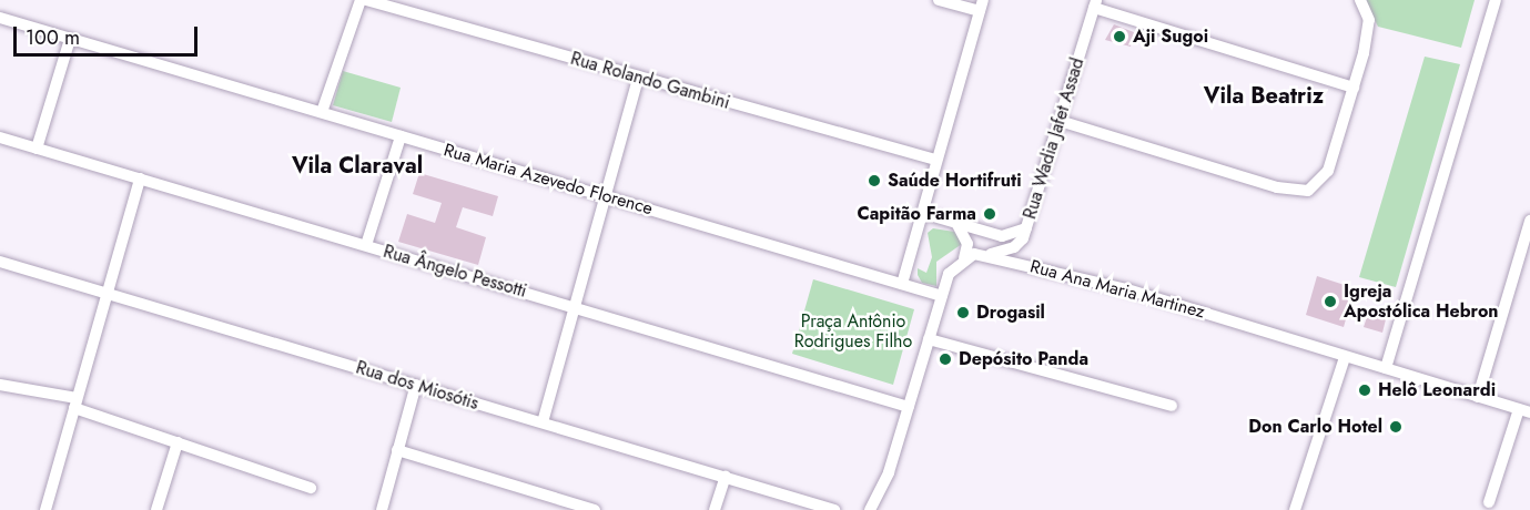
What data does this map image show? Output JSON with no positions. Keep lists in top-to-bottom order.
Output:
{
  "streets": {
    "street": [
      "Rua Rolando Gambini",
      "Rua Wadia Jafet Assad",
      "Rua Maria Azevedo Florence",
      "Rua Ângelo Pessotti",
      "Rua Ana Maria Martinez",
      "Rua dos Miosótis"
    ]
  },
  "crossings": [
    ["Rua Wadia Jafet Assad", "Rua Ana Maria Martinez"]
  ],
  "districts": ["Vila Beatriz", "Vila Claraval"],
  "parks": ["Praça Antônio Rodrigues Filho"],
  "places": [
    "Aji Sugoi",
    "Saúde Hortifruti",
    "Capitão Farma",
    "Igreja Apostólica Hebron",
    "Drogasil",
    "Depósito Panda",
    "Helô Leonardi",
    "Don Carlo Hotel"
  ],
  "scale_bar": "100 m"
}
